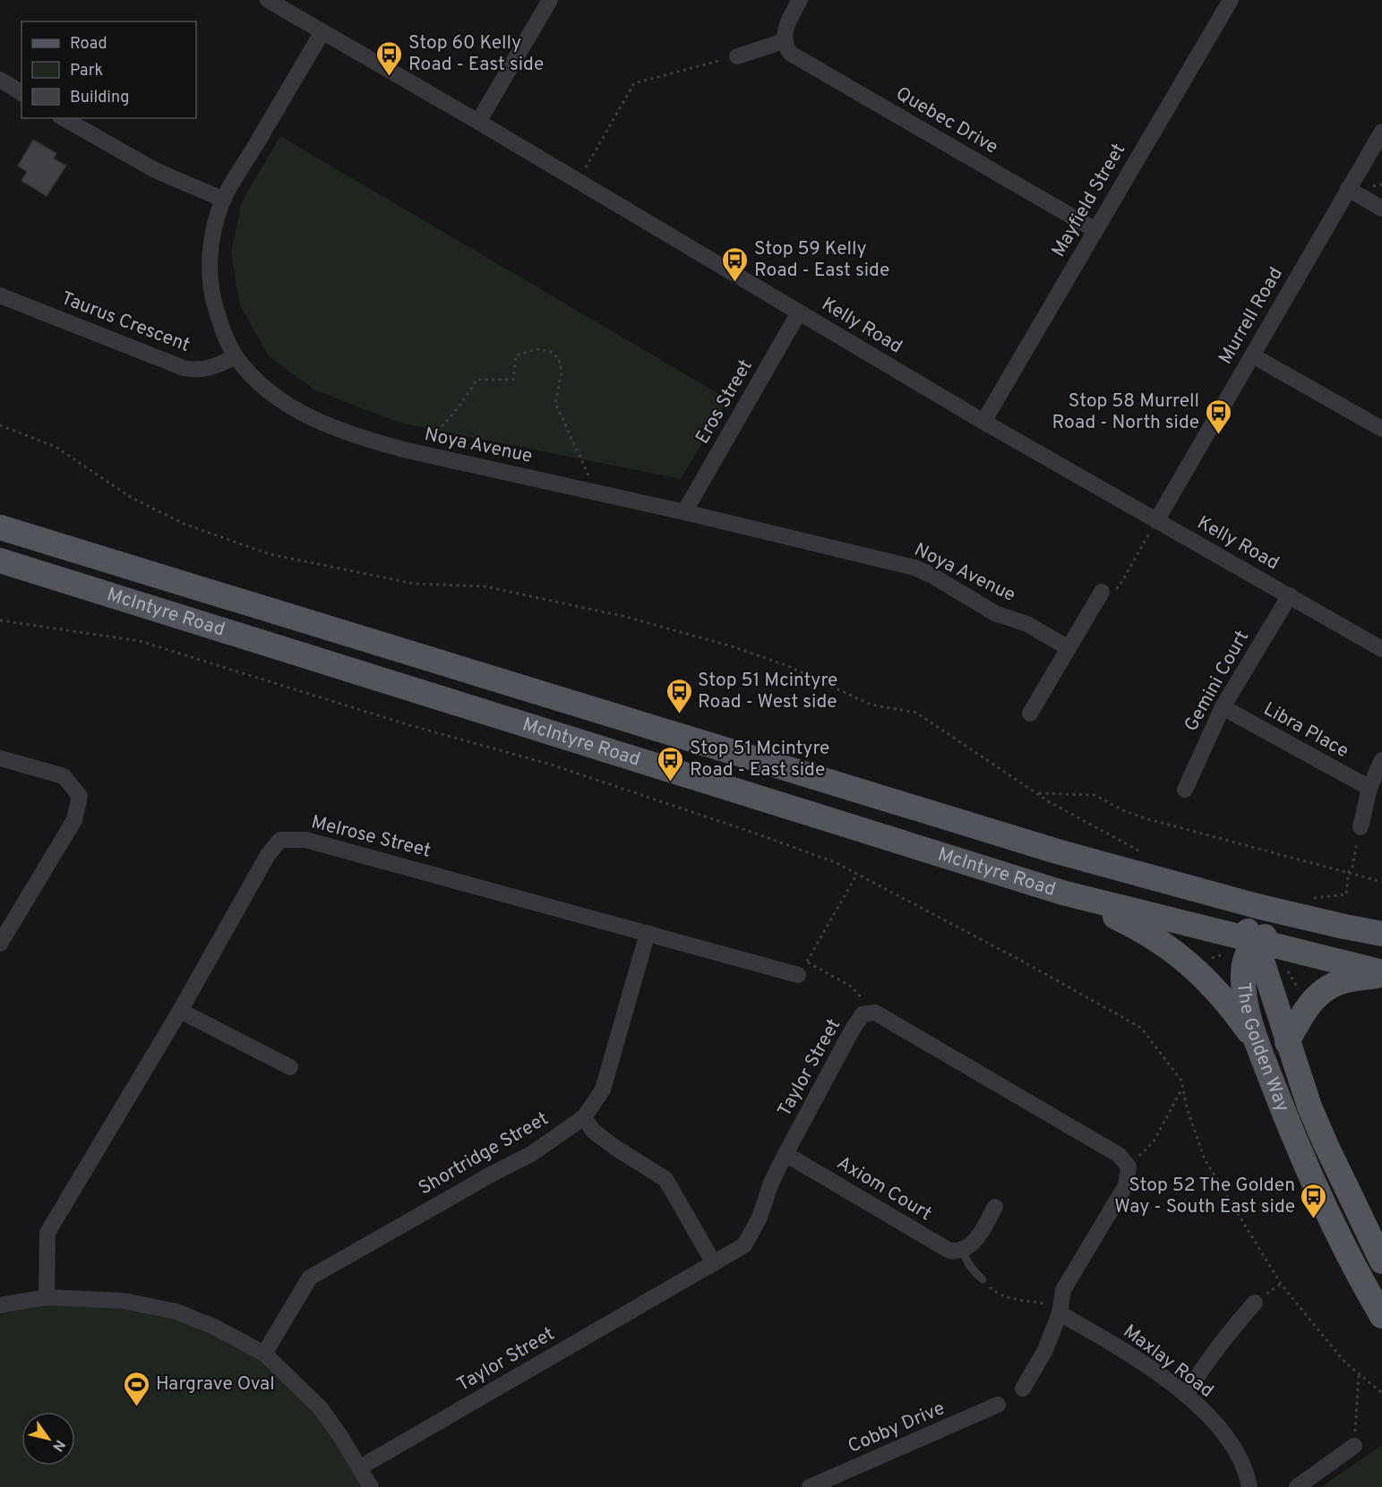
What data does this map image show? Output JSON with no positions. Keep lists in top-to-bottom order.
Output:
{
  "streets": {
    "main road": ["McIntyre Road", "The Golden Way"],
    "street": [
      "Quebec Drive",
      "Mayfield Street",
      "Murrell Road",
      "Taurus Crescent",
      "Kelly Road",
      "Eros Street",
      "Noya Avenue",
      "Gemini Court",
      "Libra Place",
      "Melrose Street",
      "Taylor Street",
      "Shortridge Street",
      "Axiom Court",
      "Maxlay Road",
      "Cobby Drive"
    ]
  },
  "crossings": [
    ["Quebec Drive", "Mayfield Street"],
    ["Mayfield Street", "Kelly Road"],
    ["Murrell Road", "Kelly Road"],
    ["Taurus Crescent", "Noya Avenue"],
    ["Kelly Road", "Eros Street"],
    ["Kelly Road", "Noya Avenue"],
    ["Kelly Road", "Gemini Court"],
    ["Eros Street", "Noya Avenue"],
    ["McIntyre Road", "The Golden Way"],
    ["Gemini Court", "Libra Place"],
    ["Melrose Street", "Shortridge Street"],
    ["Taylor Street", "Axiom Court"]
  ],
  "places": {
    "bus stop": [
      "Stop 60 Kelly Road - East side",
      "Stop 59 Kelly Road - East side",
      "Stop 58 Murrell Road - North side",
      "Stop 51 Mcintyre Road - West side",
      "Stop 51 Mcintyre Road - East side",
      "Stop 52 The Golden Way - South East side"
    ],
    "sports": ["Hargrave Oval"]
  },
  "legend": ["Road", "Park", "Building"],
  "north": "bottom right"
}
